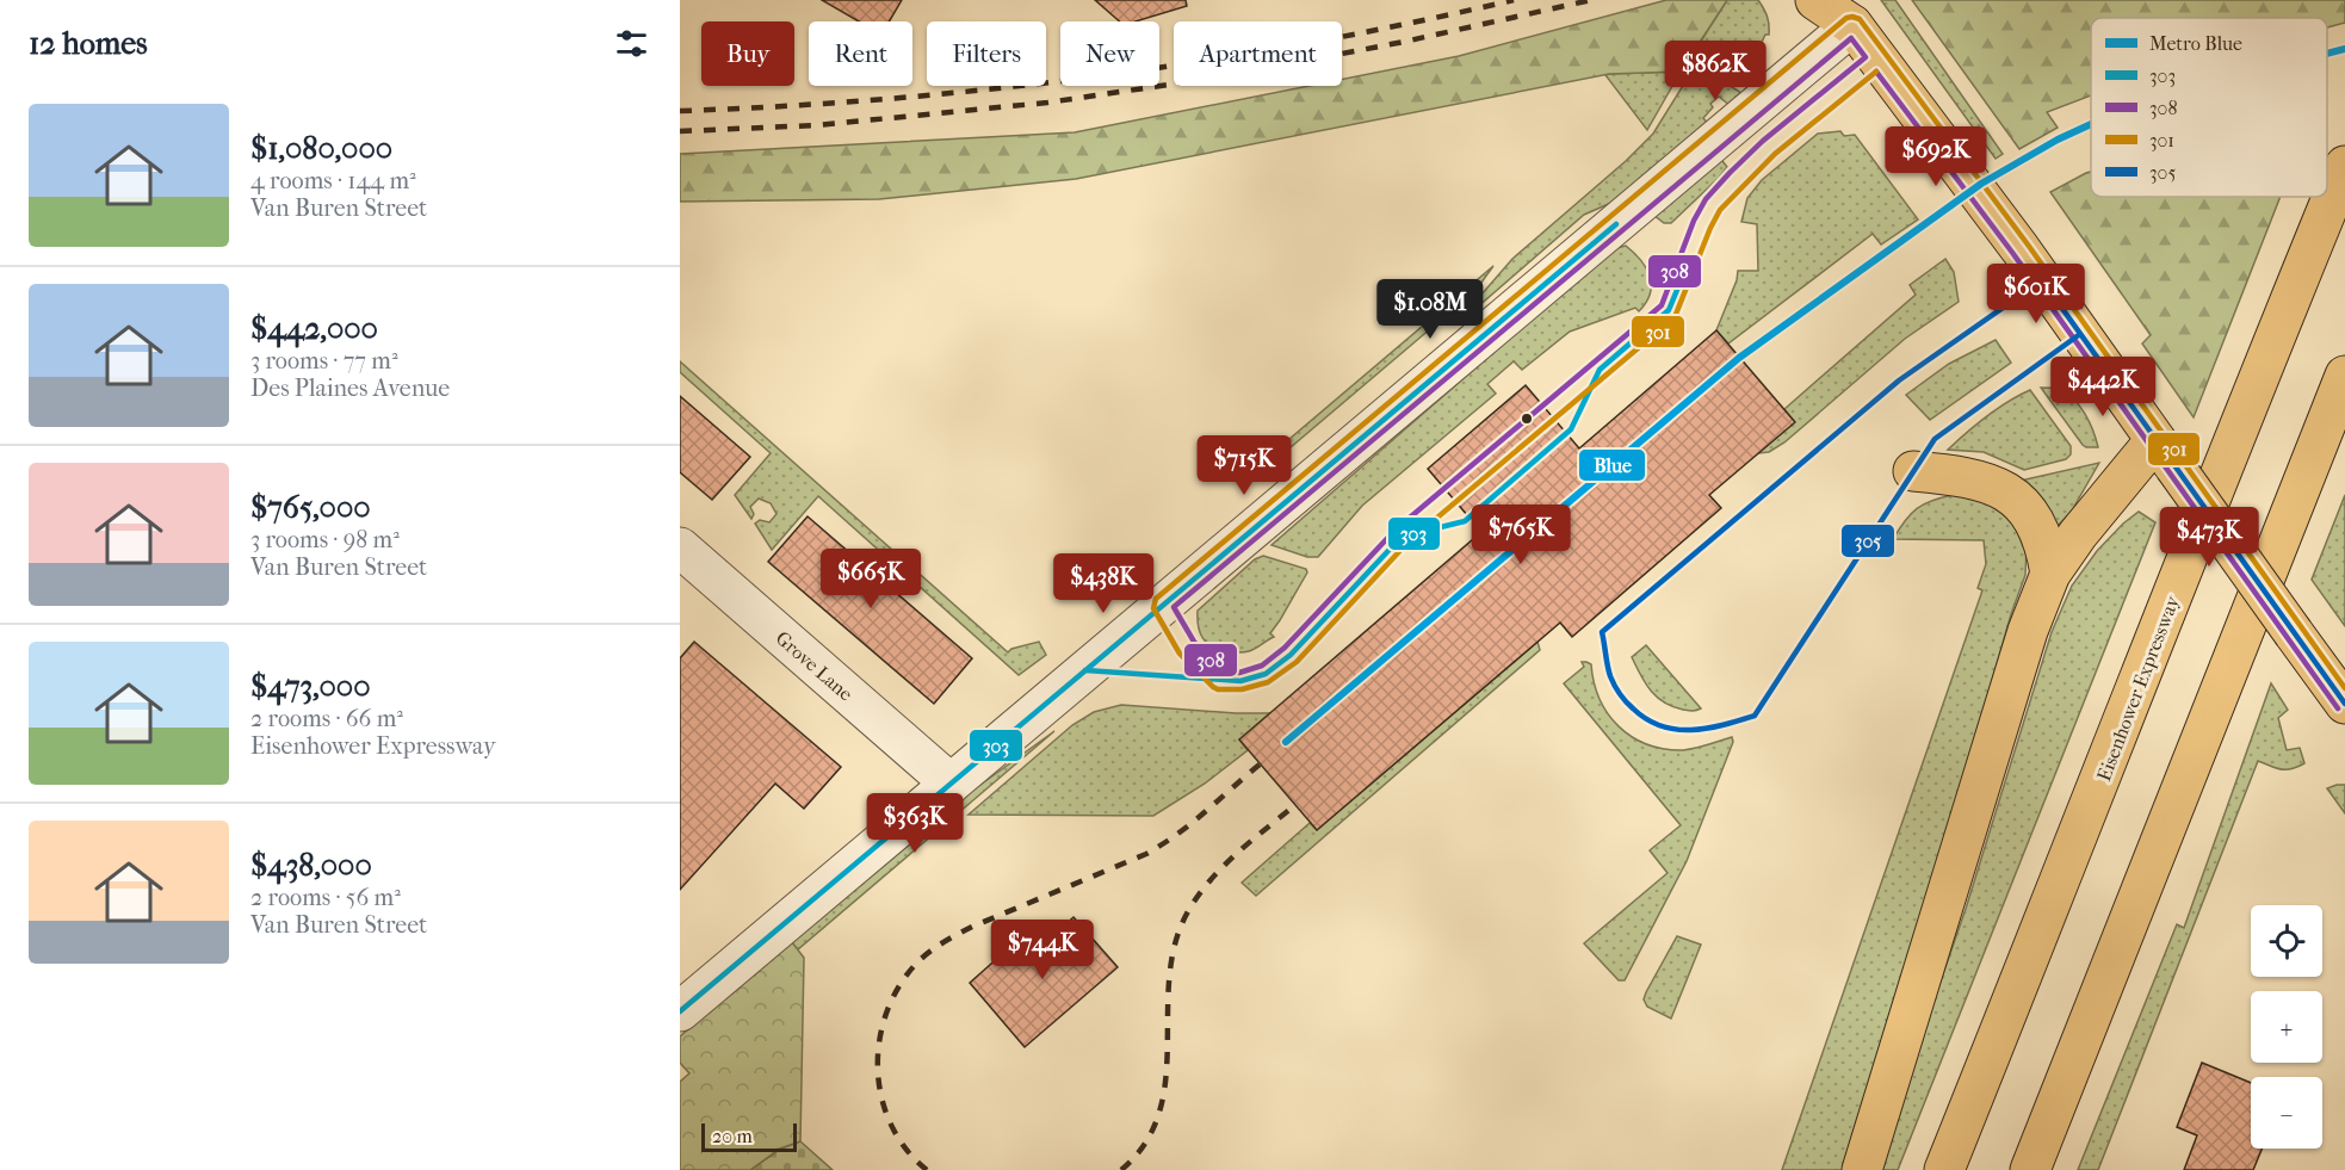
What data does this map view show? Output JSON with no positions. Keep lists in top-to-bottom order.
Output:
{
  "streets": {
    "main road": ["Eisenhower Expressway"],
    "street": ["Grove Lane"]
  },
  "lines": [
    "transit line 301",
    "transit line 308",
    "metro line Blue",
    "transit line 303",
    "transit line 305"
  ],
  "legend": [
    "Metro Blue",
    "303",
    "308",
    "301",
    "305"
  ],
  "scale_bar": "20 m",
  "page": {
    "heading": "12 homes",
    "chip": [
      "Buy",
      "Rent",
      "Filters",
      "New",
      "Apartment"
    ],
    "price": [
      "$862K",
      "$692K",
      "$601K",
      "$1.08M",
      "$442K",
      "$715K",
      "$765K",
      "$473K",
      "$665K",
      "$438K",
      "$363K",
      "$744K"
    ],
    "list": [
      {
        "name": "$1,080,000",
        "note": "4 rooms · 144 m² · Van Buren Street"
      },
      {
        "name": "$442,000",
        "note": "3 rooms · 77 m² · Des Plaines Avenue"
      },
      {
        "name": "$765,000",
        "note": "3 rooms · 98 m² · Van Buren Street"
      },
      {
        "name": "$473,000",
        "note": "2 rooms · 66 m² · Eisenhower Expressway"
      },
      {
        "name": "$438,000",
        "note": "2 rooms · 56 m² · Van Buren Street"
      }
    ],
    "map_buttons": ["+", "−"],
    "scale": "20 m"
  }
}
